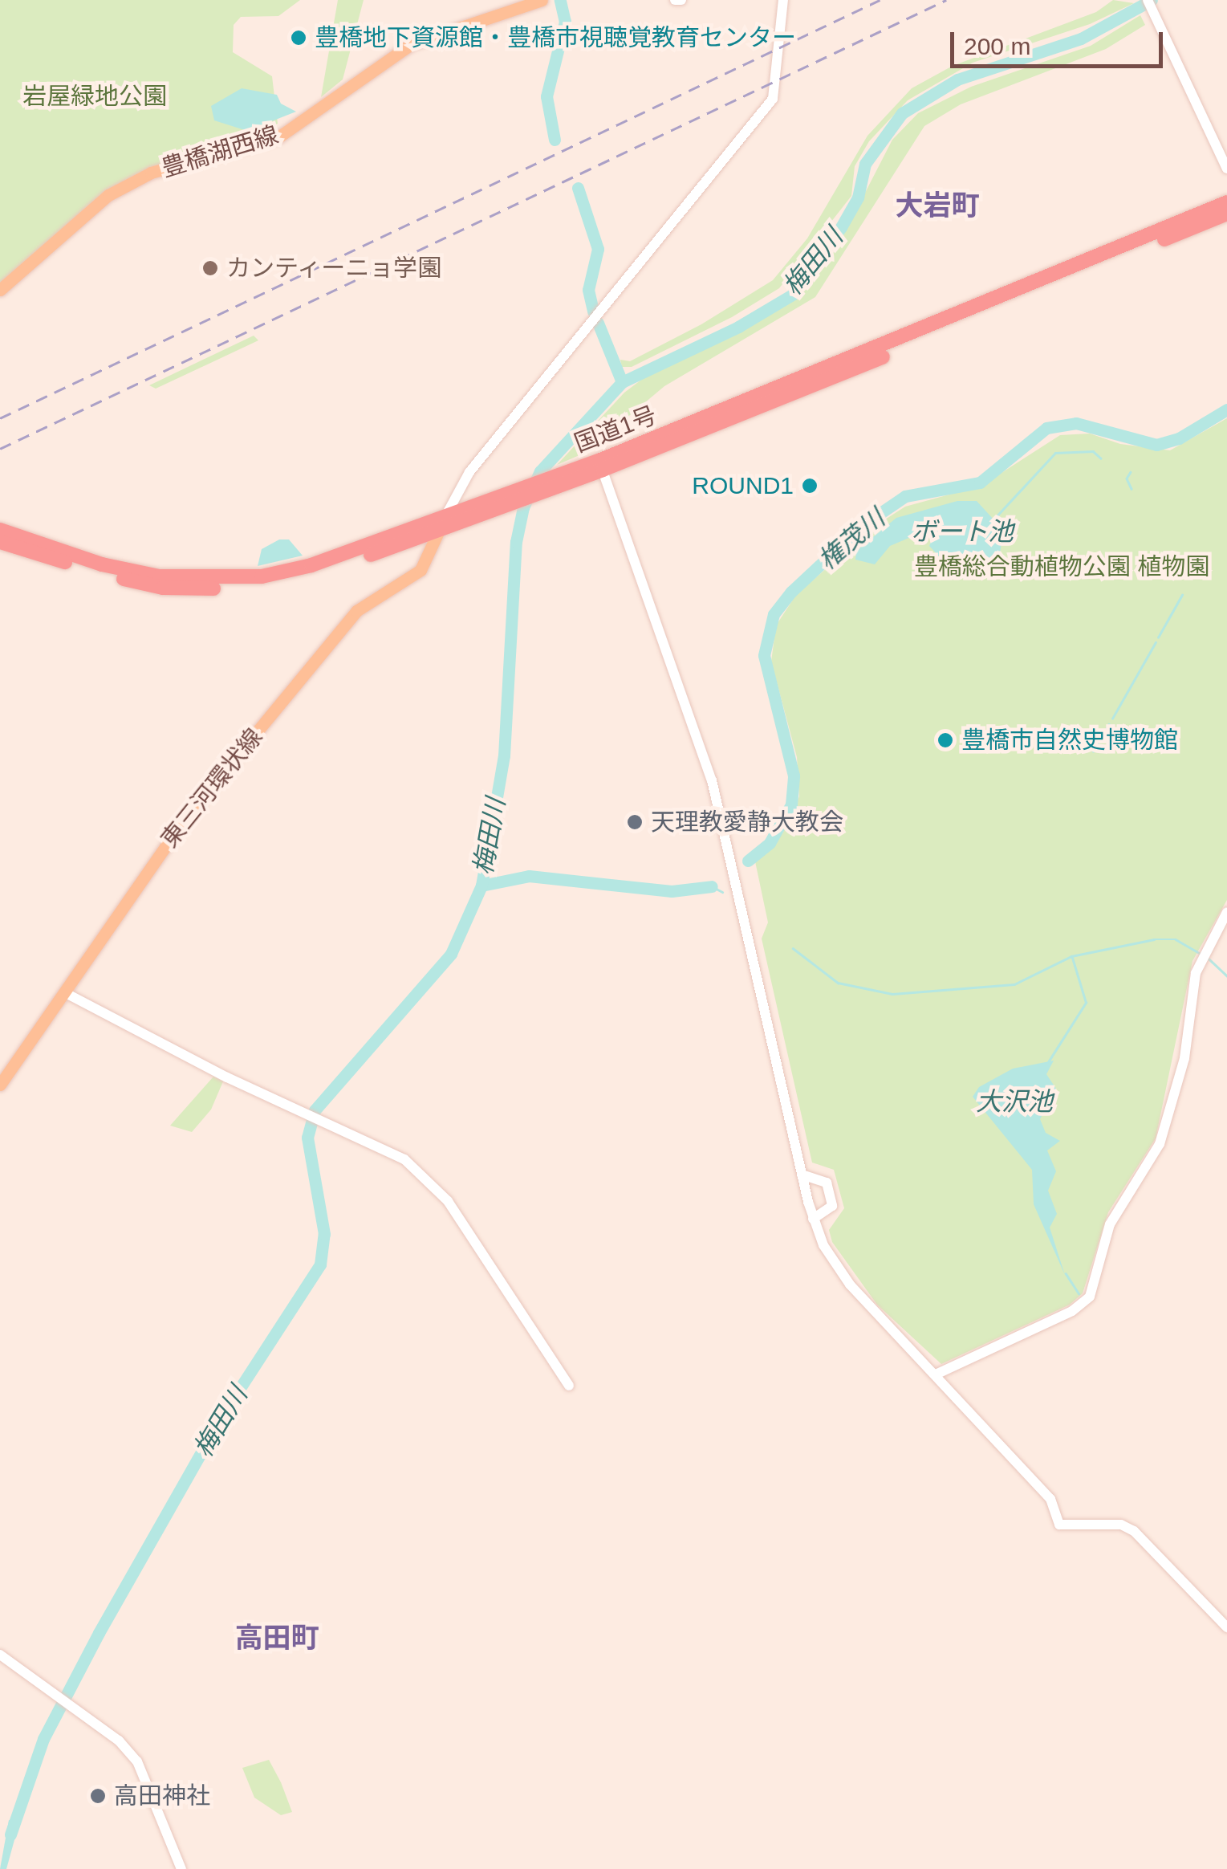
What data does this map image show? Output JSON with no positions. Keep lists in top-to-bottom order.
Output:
{
  "streets": {
    "highway": ["国道1号"],
    "main road": ["豊橋湖西線", "東三河環状線"]
  },
  "crossings": [
    ["国道1号", "東三河環状線"]
  ],
  "districts": ["大岩町", "高田町"],
  "water": [
    "梅田川",
    "ボート池",
    "権茂川",
    "大沢池"
  ],
  "parks": ["岩屋緑地公園", "豊橋総合動植物公園 植物園"],
  "places": [
    "豊橋地下資源館・豊橋市視聴覚教育センター",
    "カンティーニョ学園",
    "ROUND1",
    "豊橋市自然史博物館",
    "天理教愛静大教会",
    "高田神社"
  ],
  "scale_bar": "200 m"
}
